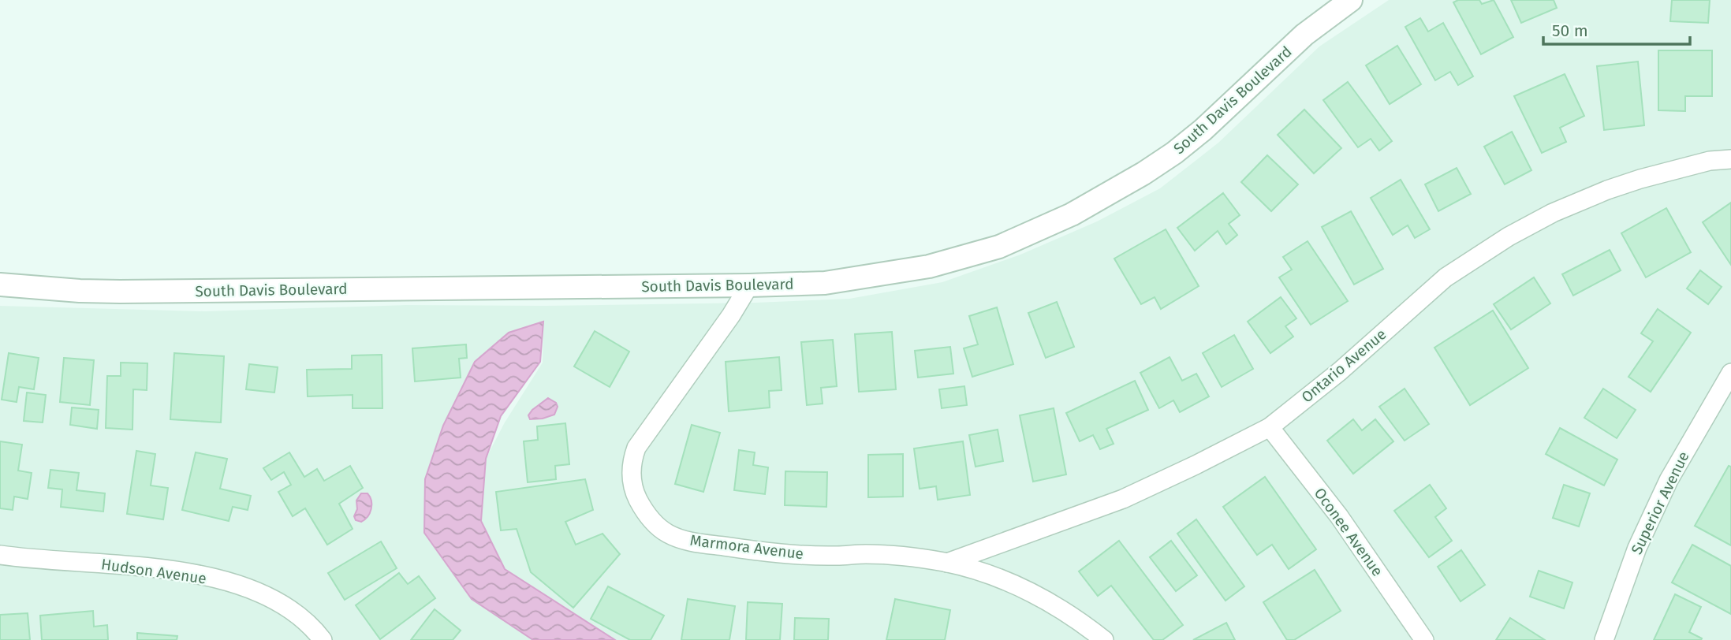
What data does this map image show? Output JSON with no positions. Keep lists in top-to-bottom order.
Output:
{
  "streets": {
    "street": [
      "South Davis Boulevard",
      "Ontario Avenue",
      "Superior Avenue",
      "Oconee Avenue",
      "Marmora Avenue",
      "Hudson Avenue"
    ]
  },
  "crossings": [
    ["South Davis Boulevard", "Marmora Avenue"],
    ["Ontario Avenue", "Oconee Avenue"],
    ["Ontario Avenue", "Marmora Avenue"]
  ],
  "scale_bar": "50 m"
}
